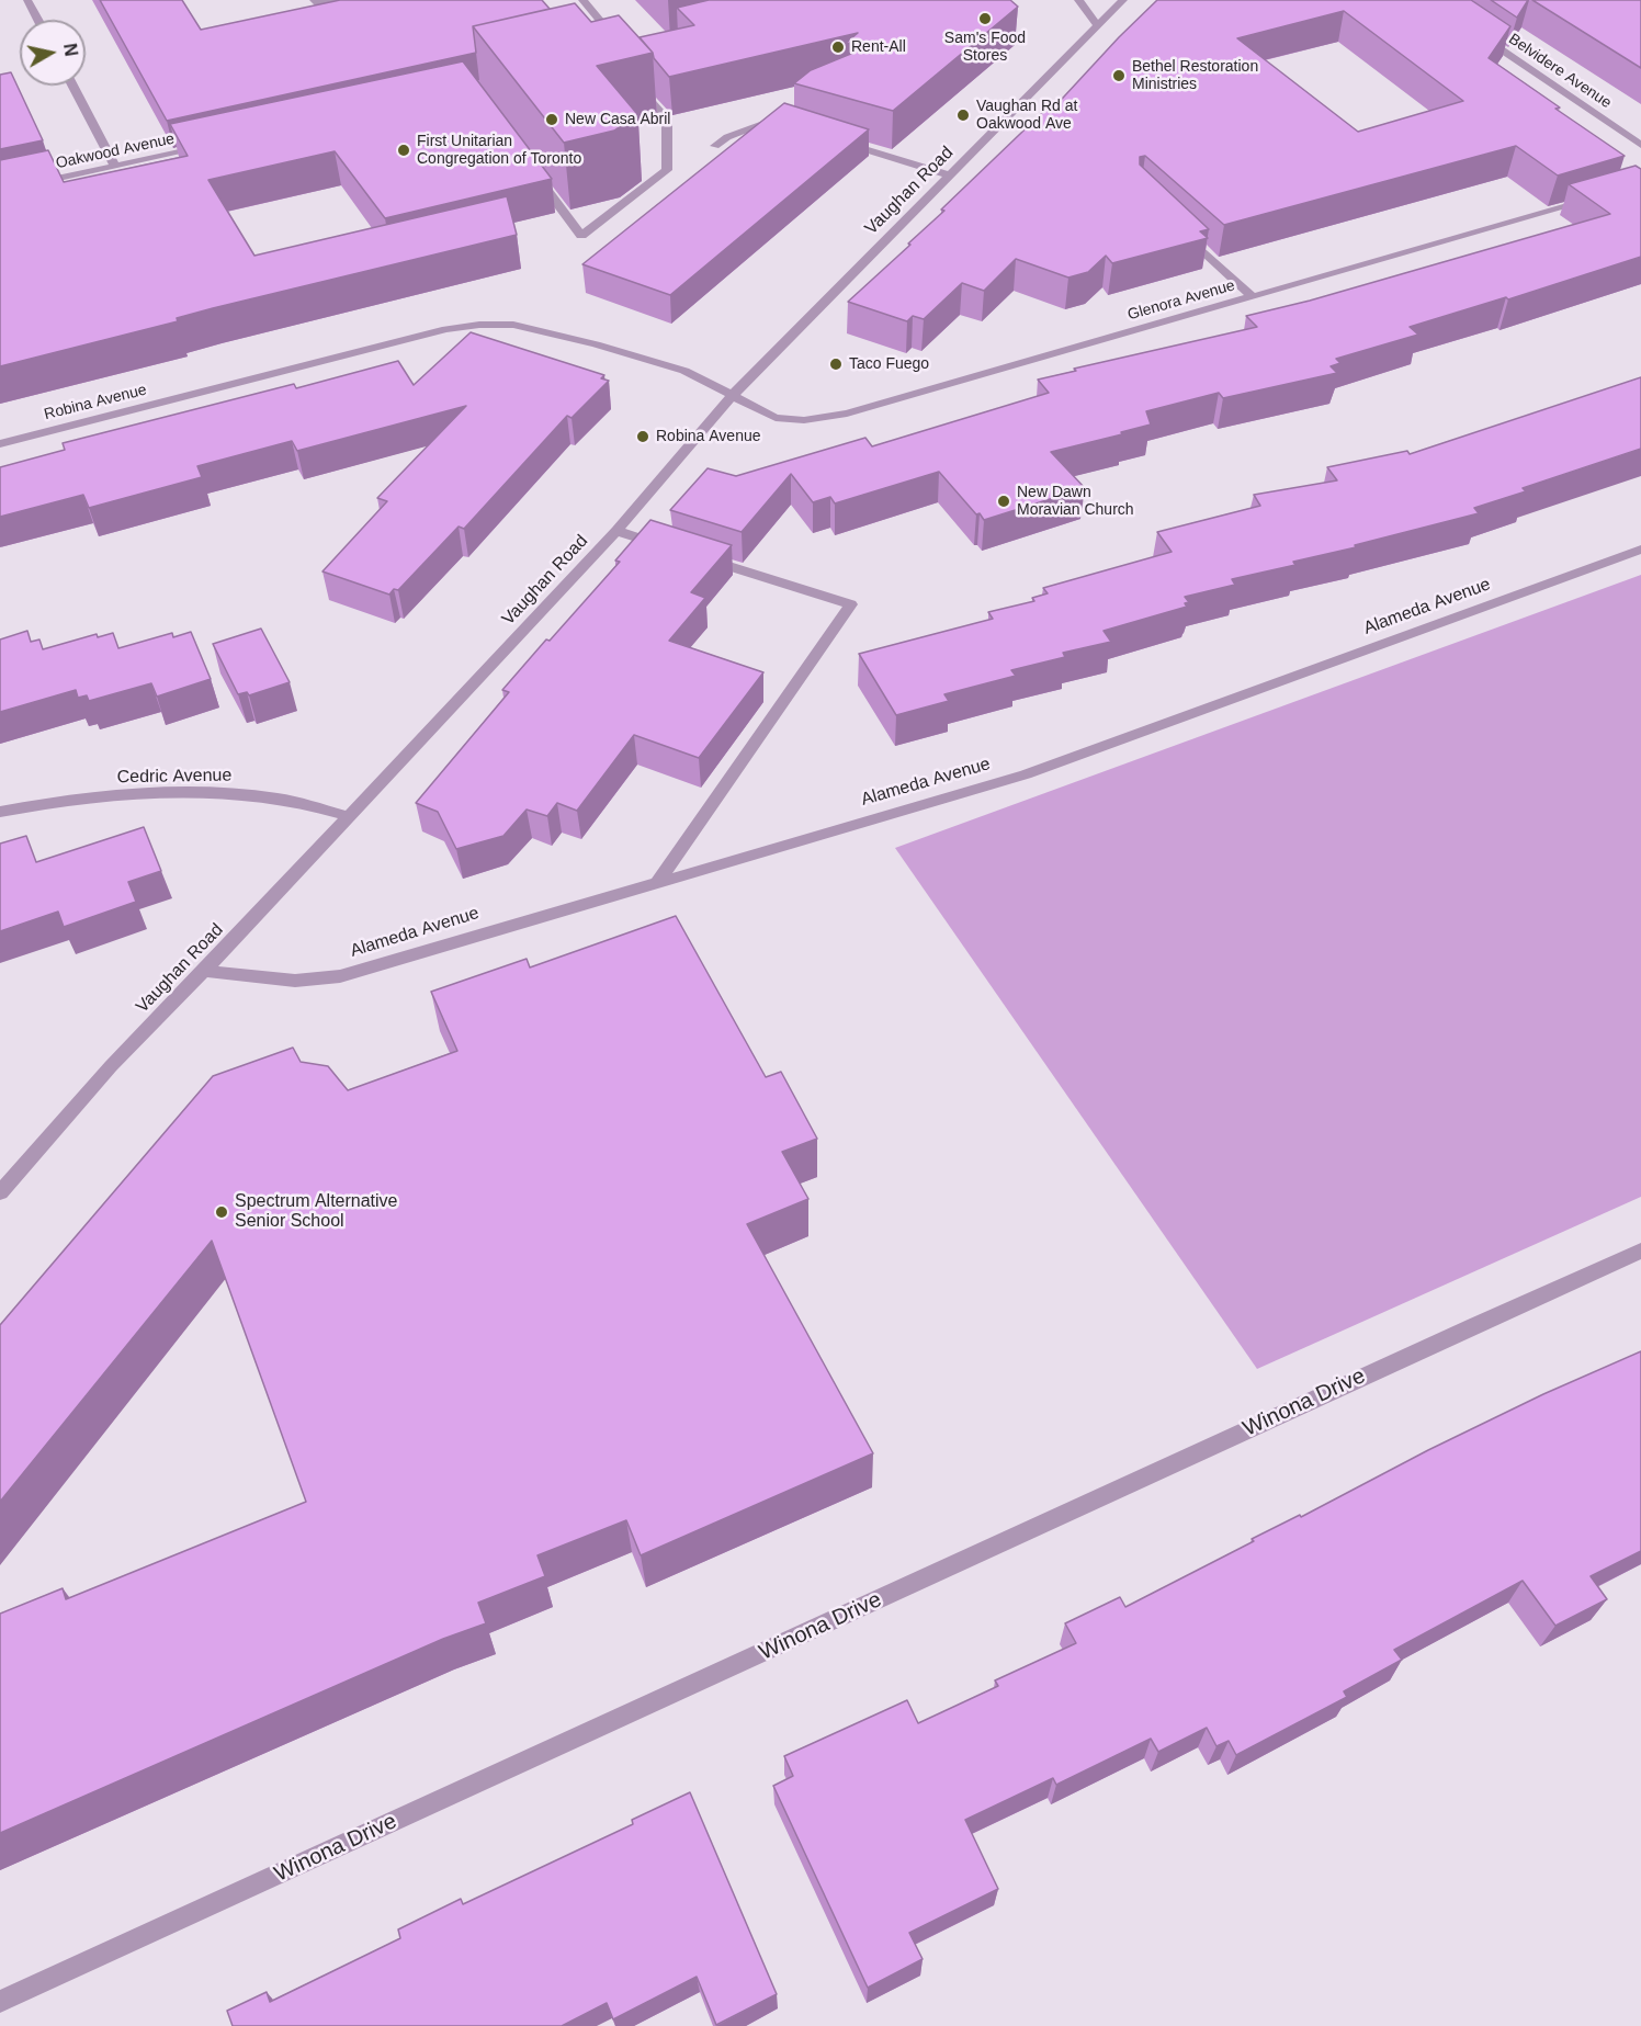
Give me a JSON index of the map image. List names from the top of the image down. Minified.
{"streets":{"street":["Belvidere Avenue","Oakwood Avenue","Vaughan Road","Glenora Avenue","Robina Avenue","Alameda Avenue","Cedric Avenue","Winona Drive"]},"crossings":[["Vaughan Road","Glenora Avenue"],["Vaughan Road","Robina Avenue"],["Vaughan Road","Alameda Avenue"],["Vaughan Road","Cedric Avenue"],["Glenora Avenue","Robina Avenue"]],"places":["Sam's Food Stores","Rent-All","Bethel Restoration Ministries","Vaughan Rd at Oakwood Ave","New Casa Abril","First Unitarian Congregation of Toronto","Taco Fuego","Robina Avenue","New Dawn Moravian Church","Spectrum Alternative Senior School"],"north":"right"}
